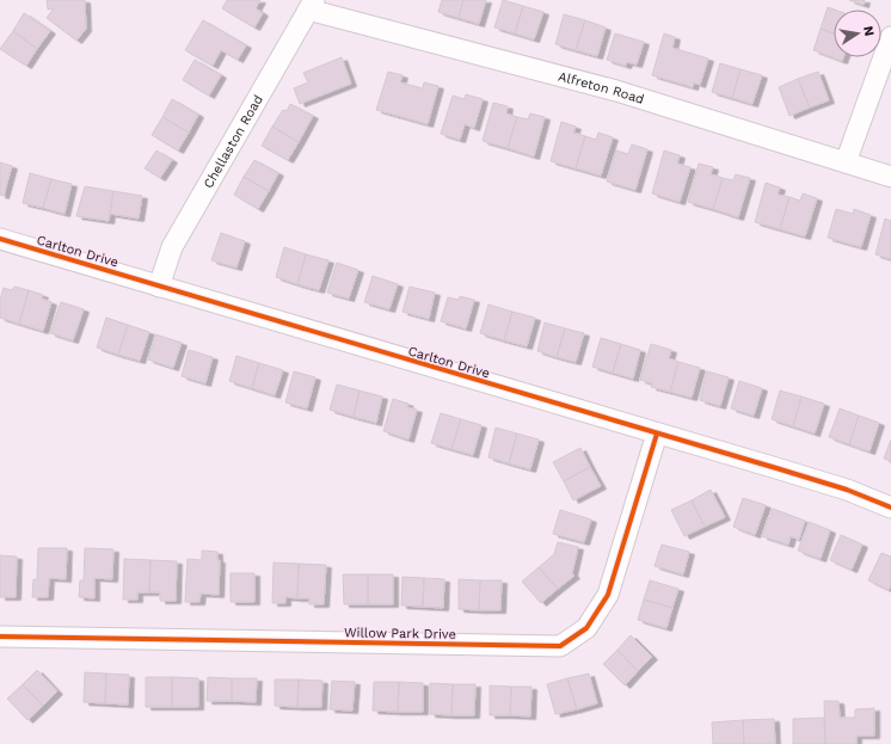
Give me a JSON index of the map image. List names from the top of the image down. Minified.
{"streets":{"street":["Alfreton Road","Chellaston Road","Carlton Drive","Willow Park Drive"]},"crossings":[["Alfreton Road","Chellaston Road"],["Chellaston Road","Carlton Drive"],["Carlton Drive","Willow Park Drive"]],"north":"right"}
